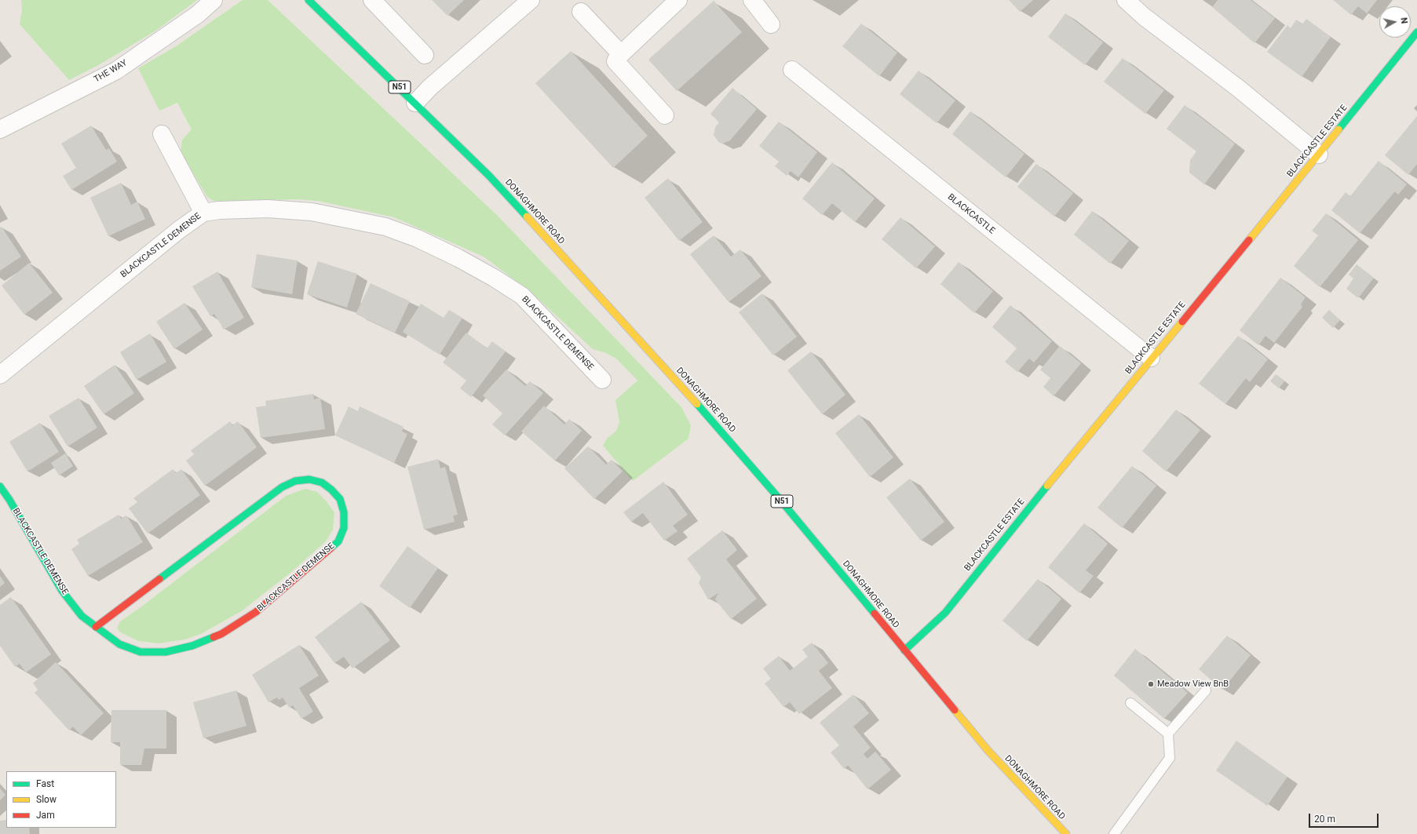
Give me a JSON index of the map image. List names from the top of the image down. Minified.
{"streets":{"street":["THE WAY","N51","BLACKCASTLE ESTATE","DONAGHMORE ROAD","BLACKCASTLE","BLACKCASTLE DEMENSE"]},"crossings":[["BLACKCASTLE ESTATE","DONAGHMORE ROAD"],["BLACKCASTLE ESTATE","BLACKCASTLE"]],"places":["Meadow View BnB"],"legend":["Fast","Slow","Jam"],"scale_bar":"20 m","north":"right"}
